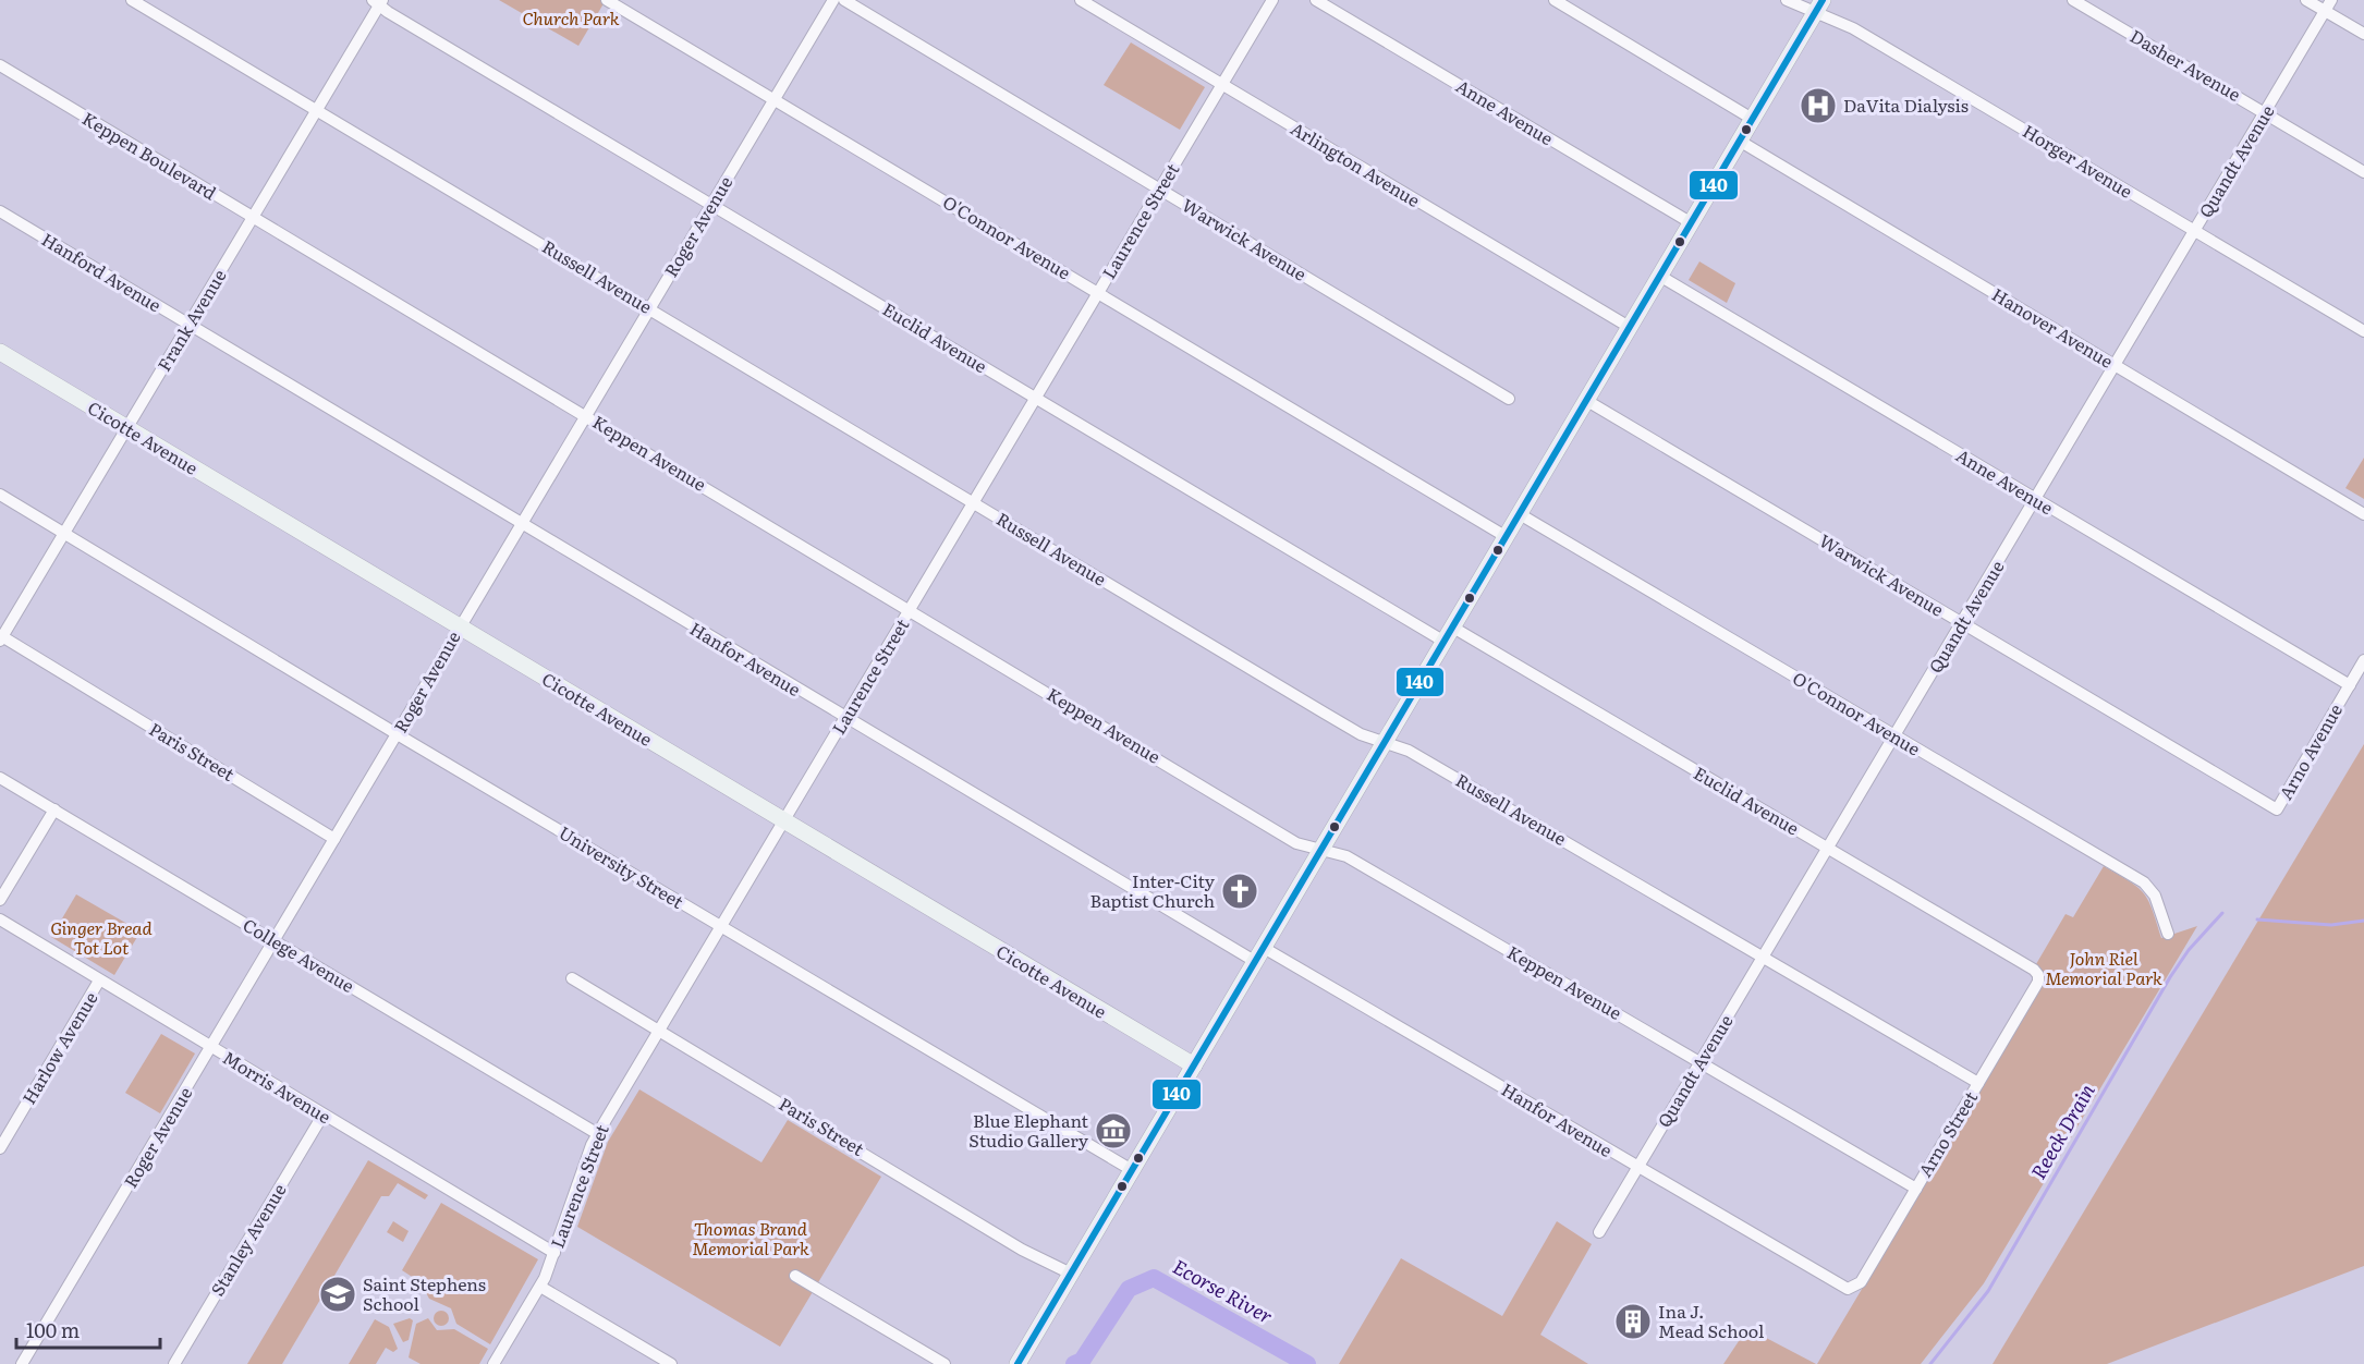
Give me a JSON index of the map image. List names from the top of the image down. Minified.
{"streets":{"main road":["Cicotte Avenue"],"street":["Dasher Avenue","Anne Avenue","Keppen Boulevard","Horger Avenue","Quandt Avenue","Arlington Avenue","Laurence Street","Roger Avenue","O'Connor Avenue","Warwick Avenue","Hanford Avenue","Russell Avenue","Frank Avenue","Hanover Avenue","Euclid Avenue","Keppen Avenue","Hanfor Avenue","Paris Street","Arno Avenue","University Street","College Avenue","Harlow Avenue","Morris Avenue","Arno Street","Stanley Avenue"]},"crossings":[["Dasher Avenue","Quandt Avenue"],["Anne Avenue","Quandt Avenue"],["Anne Avenue","Arno Avenue"],["Keppen Boulevard","Frank Avenue"],["Keppen Boulevard","Keppen Avenue"],["Horger Avenue","Quandt Avenue"],["Quandt Avenue","O'Connor Avenue"],["Quandt Avenue","Warwick Avenue"],["Quandt Avenue","Russell Avenue"],["Quandt Avenue","Hanover Avenue"],["Quandt Avenue","Euclid Avenue"],["Quandt Avenue","Keppen Avenue"],["Quandt Avenue","Hanfor Avenue"],["Arlington Avenue","Laurence Street"],["Laurence Street","O'Connor Avenue"],["Laurence Street","Warwick Avenue"],["Laurence Street","Russell Avenue"],["Laurence Street","Euclid Avenue"],["Laurence Street","Cicotte Avenue"],["Laurence Street","Keppen Avenue"],["Laurence Street","Hanfor Avenue"],["Laurence Street","Paris Street"],["Laurence Street","University Street"],["Laurence Street","College Avenue"],["Laurence Street","Morris Avenue"],["Roger Avenue","O'Connor Avenue"],["Roger Avenue","Russell Avenue"],["Roger Avenue","Euclid Avenue"],["Roger Avenue","Cicotte Avenue"],["Roger Avenue","Keppen Avenue"],["Roger Avenue","Hanfor Avenue"],["Roger Avenue","Paris Street"],["Roger Avenue","University Street"],["Roger Avenue","College Avenue"],["Roger Avenue","Morris Avenue"],["Warwick Avenue","Arno Avenue"],["Hanford Avenue","Frank Avenue"],["Hanford Avenue","Hanfor Avenue"],["Russell Avenue","Frank Avenue"],["Russell Avenue","Arno Street"],["Frank Avenue","Euclid Avenue"],["Frank Avenue","Cicotte Avenue"],["Frank Avenue","Paris Street"],["Frank Avenue","University Street"],["Euclid Avenue","Arno Street"],["Keppen Avenue","Arno Street"],["Hanfor Avenue","Arno Street"],["Harlow Avenue","Morris Avenue"],["Morris Avenue","Stanley Avenue"]],"water":["Reeck Drain","Ecorse River"],"parks":["Church Park","Ginger Bread Tot Lot","John Riel Memorial Park","Thomas Brand Memorial Park"],"places":{"hospital":["DaVita Dialysis"],"church":["Inter-City Baptist Church"],"museum":["Blue Elephant Studio Gallery"],"school or university":["Saint Stephens School"],"building":["Ina J. Mead School"]},"lines":["transit line 140"],"scale_bar":"100 m"}
